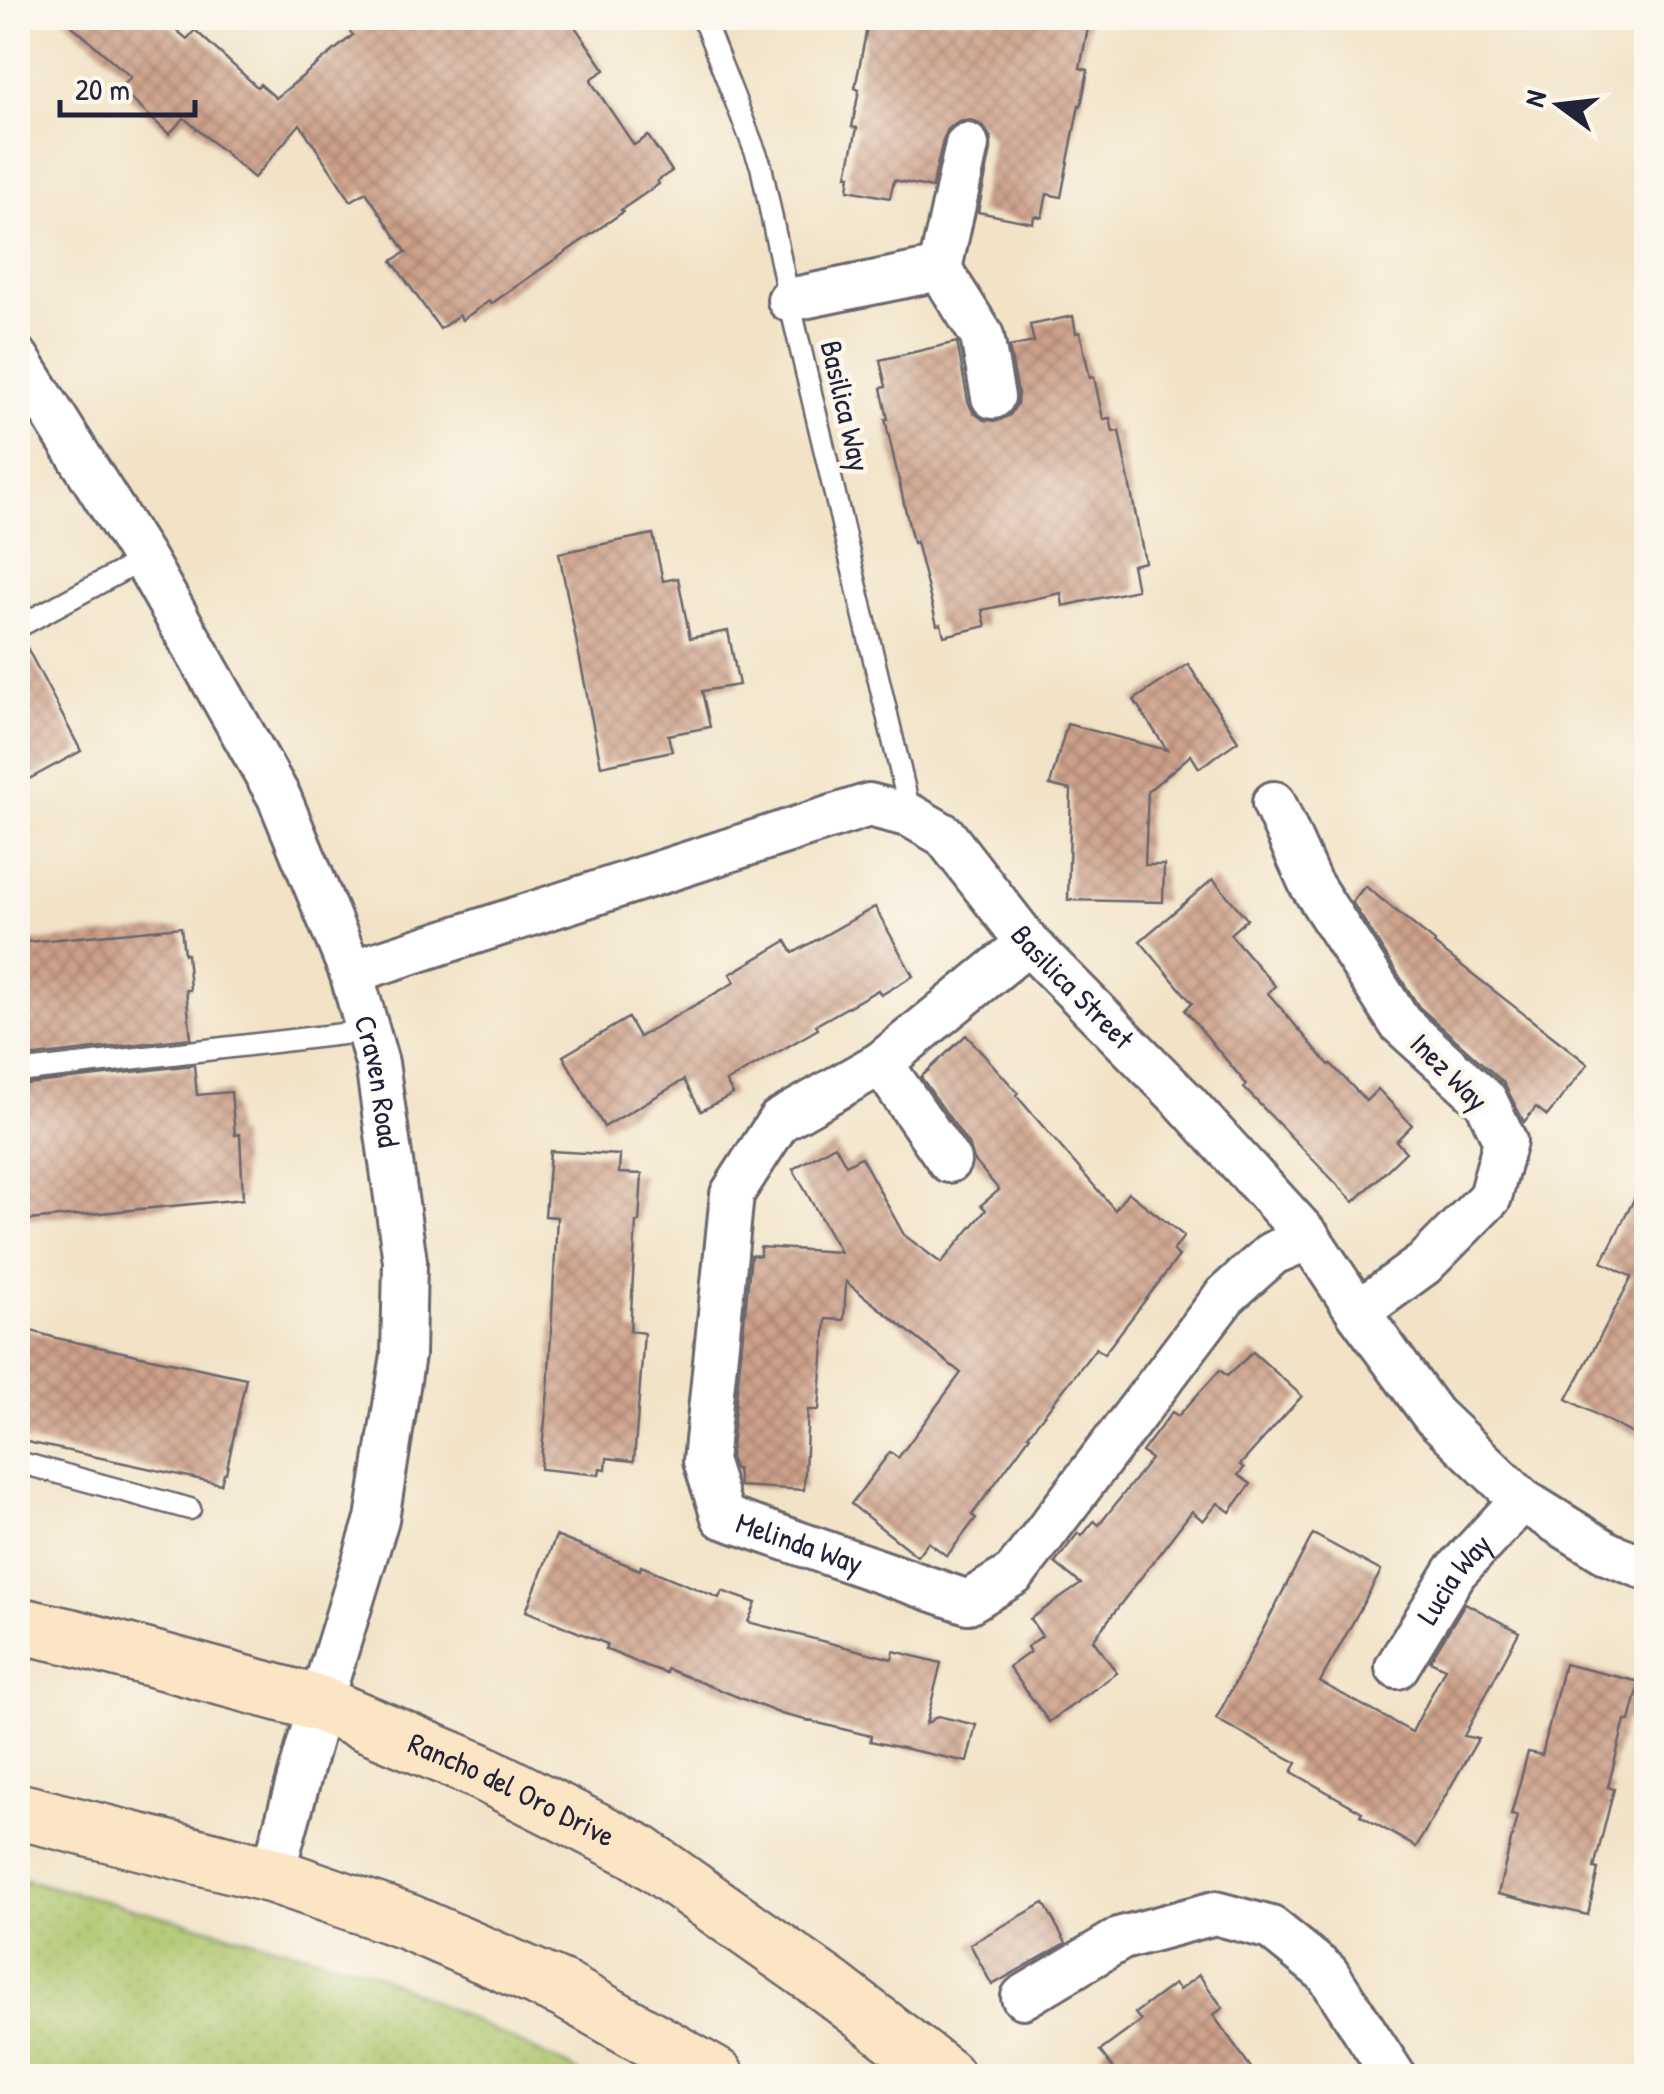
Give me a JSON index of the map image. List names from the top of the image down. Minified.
{"streets":{"main road":["Rancho del Oro Drive"],"street":["Basilica Street","Inez Way","Craven Road","Melinda Way","Lucia Way"],"lane":["Basilica Way"]},"crossings":[["Basilica Way","Basilica Street"],["Basilica Street","Inez Way"],["Basilica Street","Craven Road"],["Basilica Street","Melinda Way"],["Basilica Street","Lucia Way"],["Craven Road","Rancho del Oro Drive"]],"scale_bar":"20 m","north":"left"}
